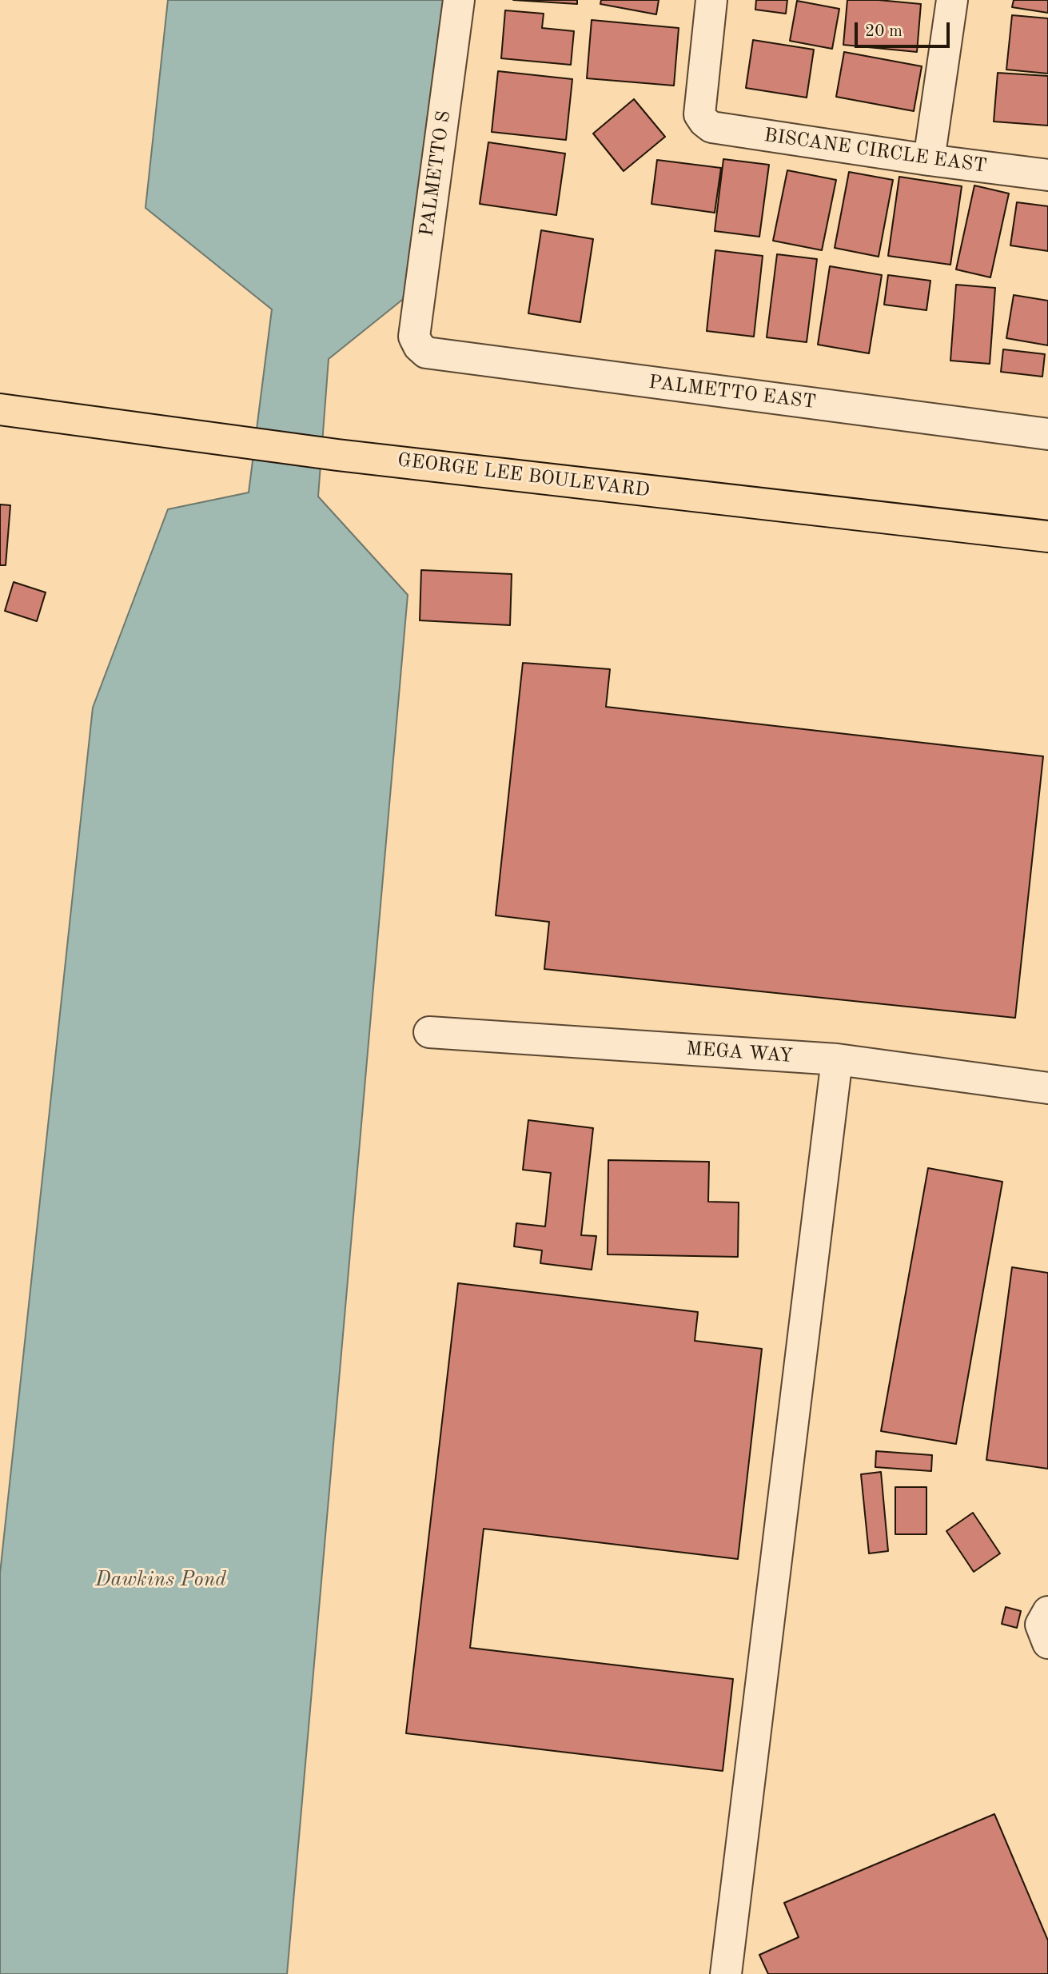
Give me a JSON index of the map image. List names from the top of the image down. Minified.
{"streets":{"main road":["GEORGE LEE BOULEVARD"],"street":["BISCANE CIRCLE EAST","PALMETTO S","PALMETTO EAST","MEGA WAY"]},"crossings":[["PALMETTO S","PALMETTO EAST"]],"water":["Dawkins Pond"],"scale_bar":"20 m"}
